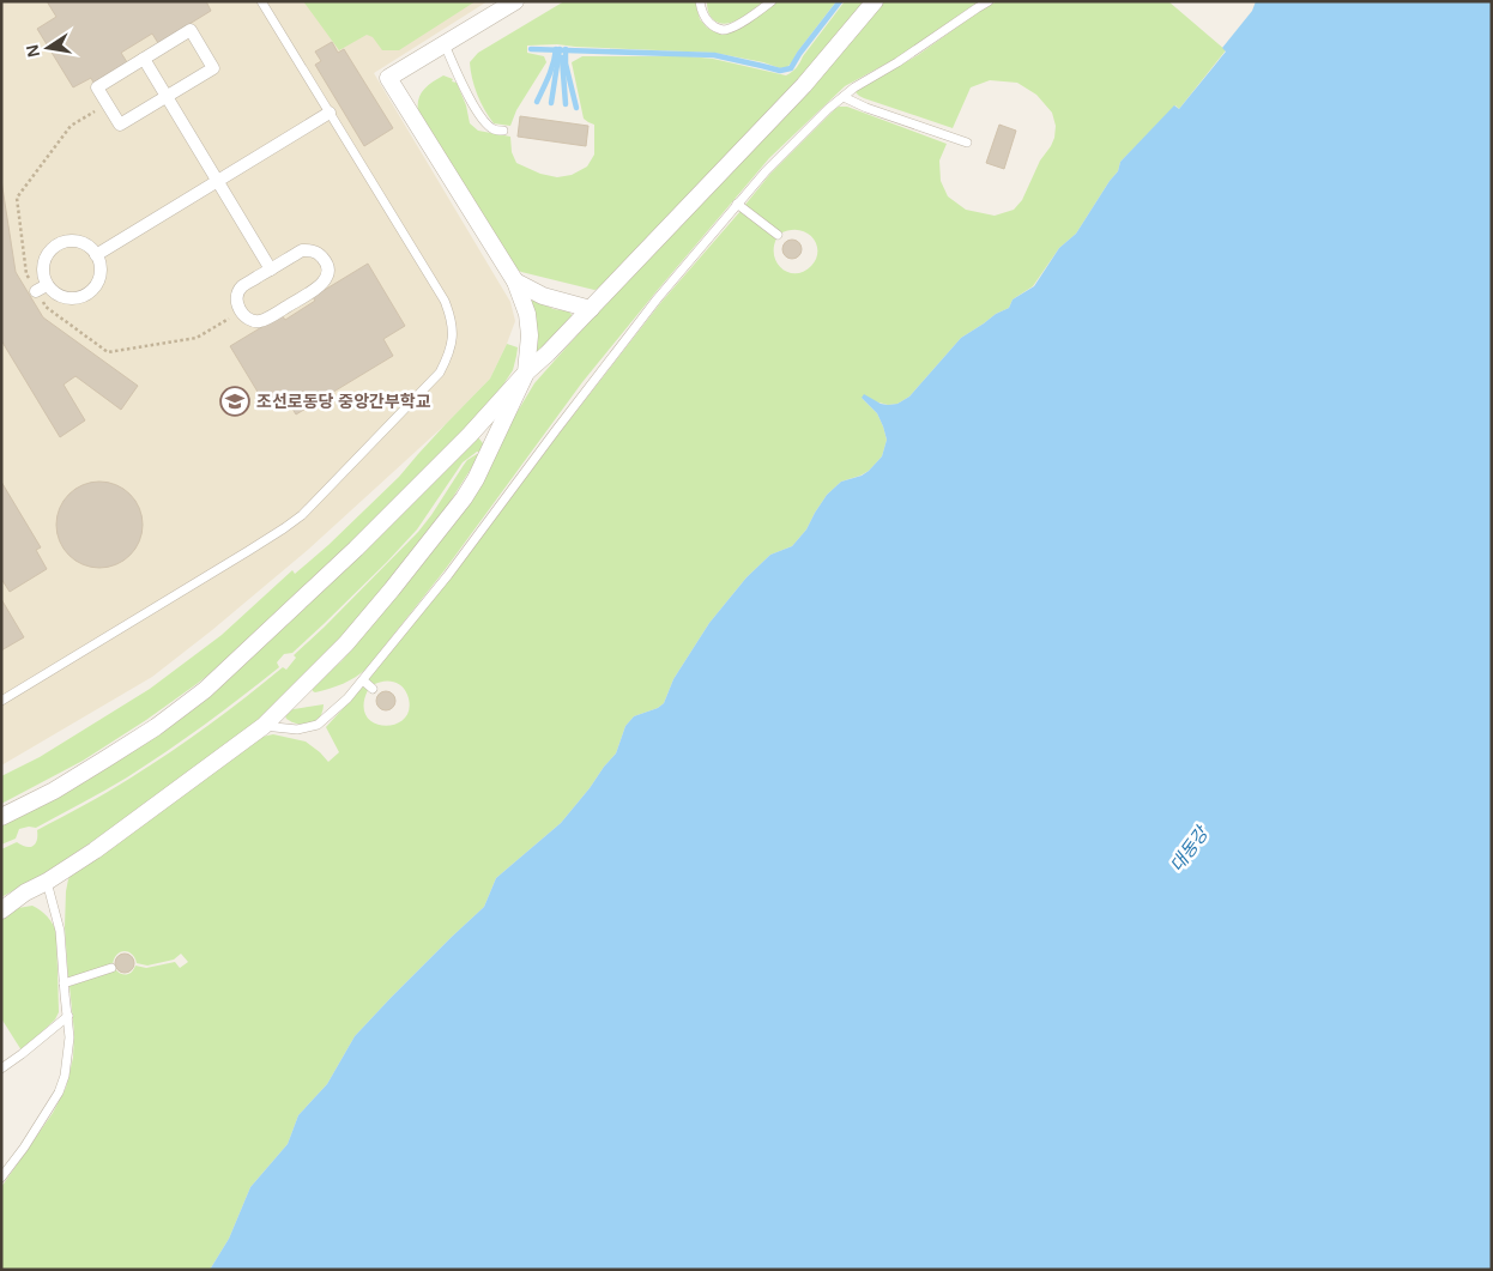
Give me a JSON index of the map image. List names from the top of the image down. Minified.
{"water":["대동강"],"places":{"school or university":["조선로동당 중앙간부학교"]},"north":"left"}
